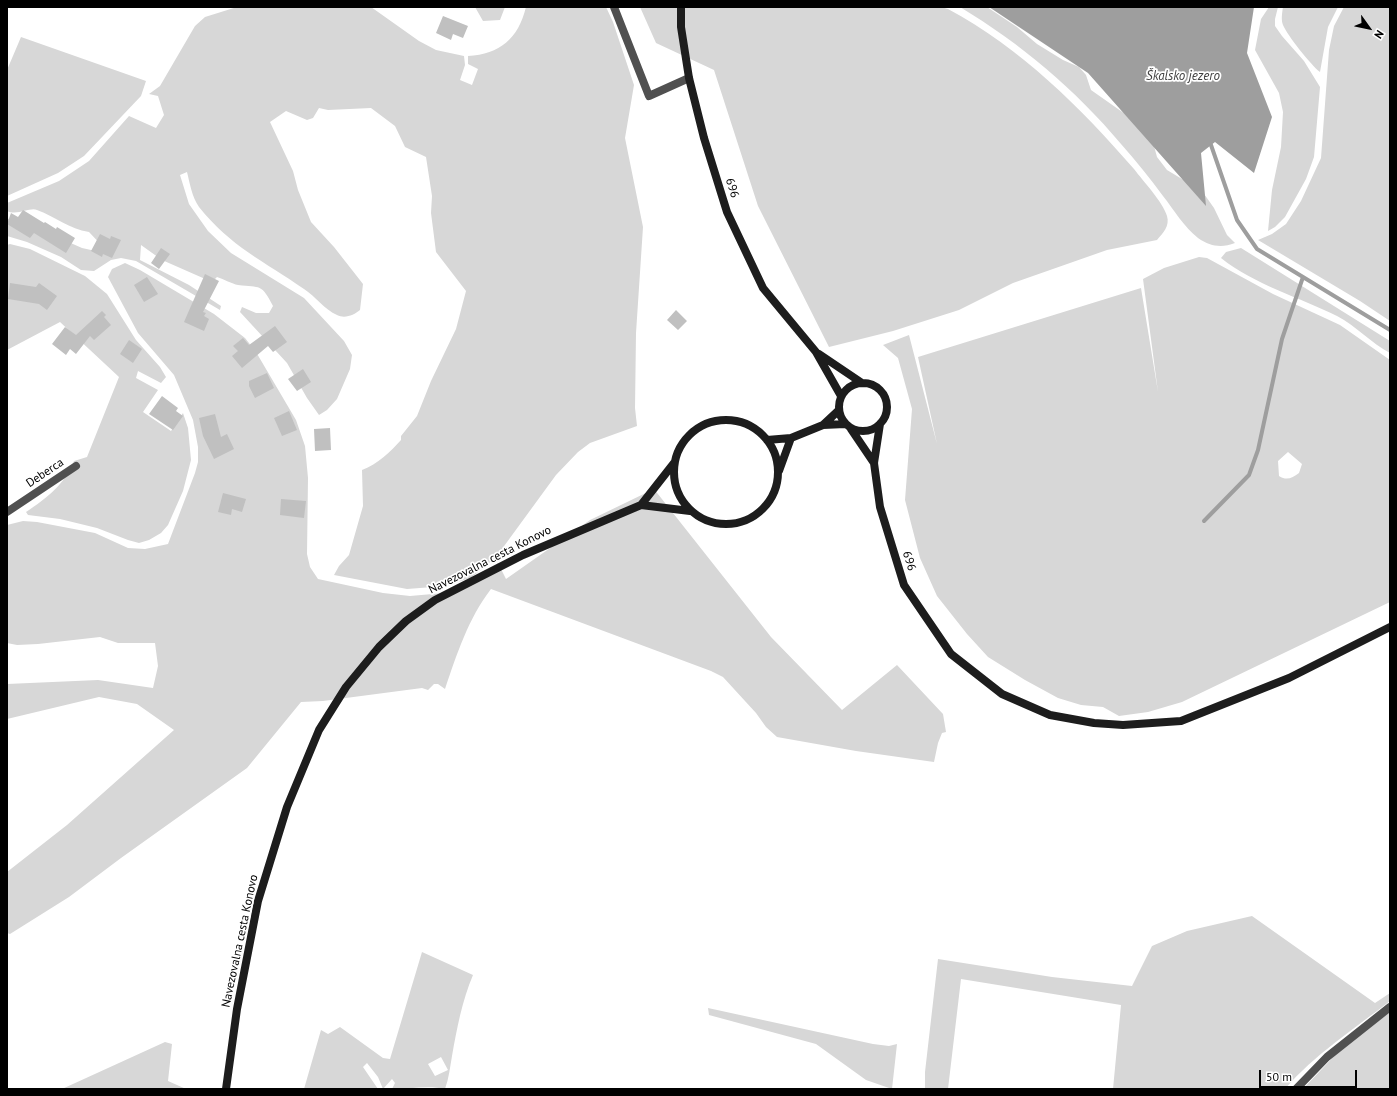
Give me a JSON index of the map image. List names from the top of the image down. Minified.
{"streets":{"main road":["696","Navezovalna cesta Konovo"],"street":["Deberca"]},"water":["Škalsko jezero"],"scale_bar":"50 m","north":"bottom right"}
